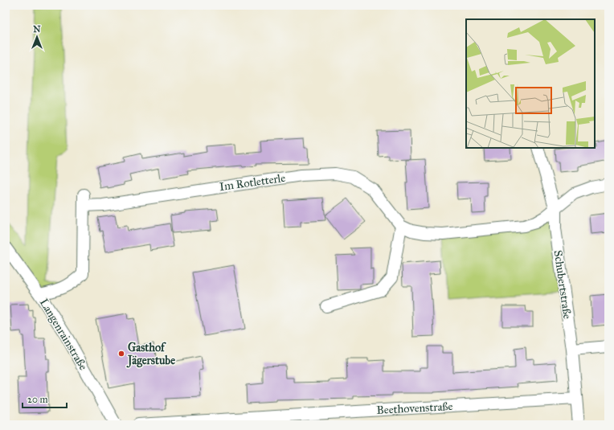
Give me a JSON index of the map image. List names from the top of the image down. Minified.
{"streets":{"street":["Im Rotletterle","Schubertstraße","Langenrainstraße","Beethovenstraße"]},"crossings":[["Schubertstraße","Beethovenstraße"]],"places":["Gasthof Jägerstube"],"scale_bar":"20 m","north":"top"}
